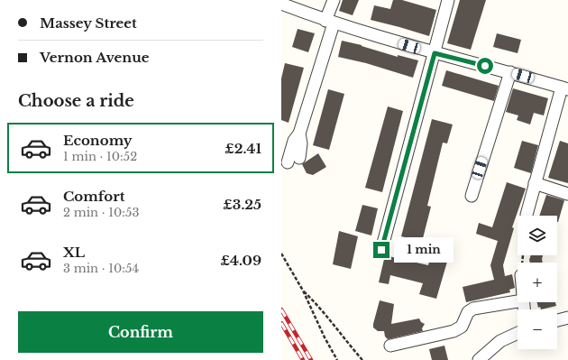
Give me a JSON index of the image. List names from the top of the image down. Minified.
{"page":{"banner":["Massey Street","Vernon Avenue"],"heading":"Choose a ride","list":[{"name":"Economy","note":"1 min · 10:52","value":"£2.41"},{"name":"Comfort","note":"2 min · 10:53","value":"£3.25"},{"name":"XL","note":"3 min · 10:54","value":"£4.09"}],"map_buttons":["+","−"],"bubble":"1 min","buttons":"Confirm"}}
